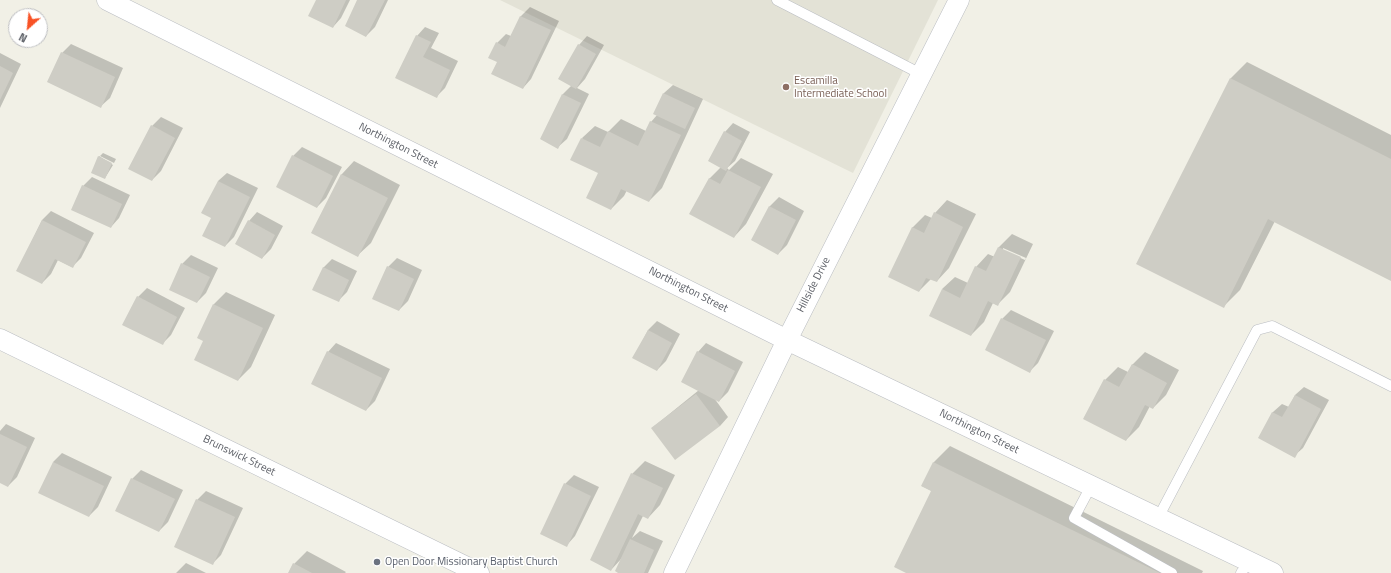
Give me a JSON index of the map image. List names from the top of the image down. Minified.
{"streets":{"street":["Northington Street","Hillside Drive","Brunswick Street"]},"crossings":[["Northington Street","Hillside Drive"]],"places":["Escamilla Intermediate School","Open Door Missionary Baptist Church"],"north":"bottom left"}
